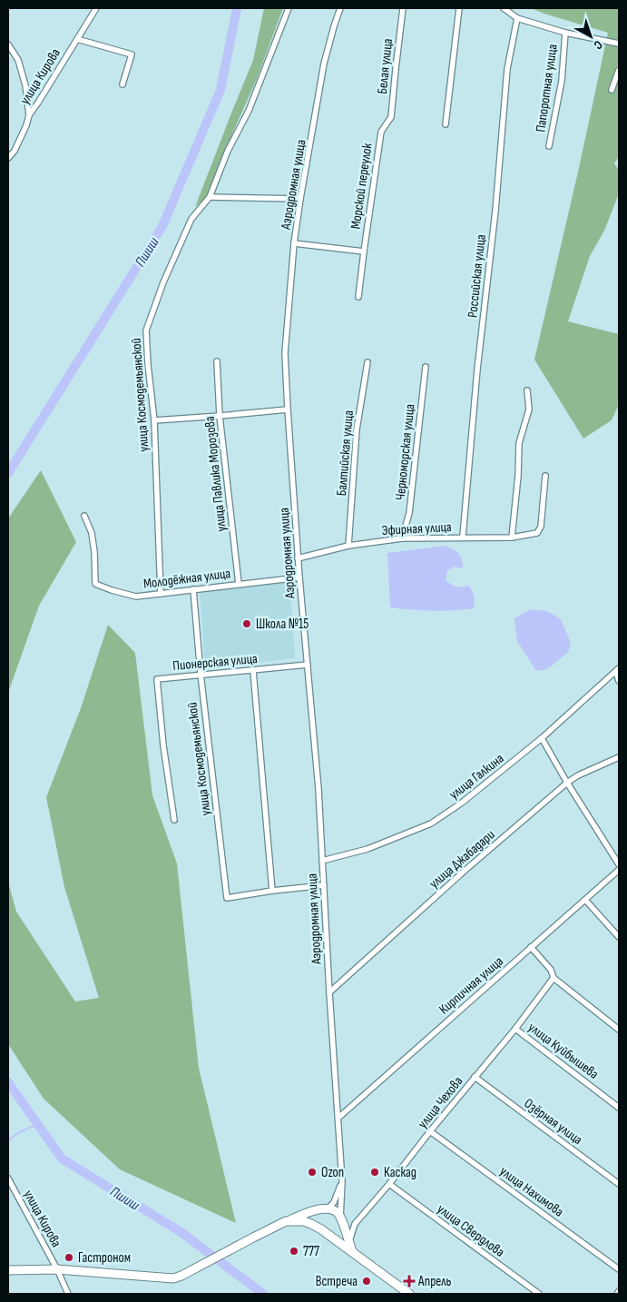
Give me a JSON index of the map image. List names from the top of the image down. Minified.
{"streets":{"street":["Белая улица","улица Кирова","Папоротная улица","Аэродромная улица","Морской переулок","Российская улица","улица Космодемьянской","Черноморская улица","Балтийская улица","улица Павлика Морозова","Эфирная улица","Молодёжная улица","Пионерская улица","улица Галкина","улица Джабадари","Кирпичная улица","улица Куйбышева","улица Чехова","Озёрная улица","улица Нахимова","улица Свердлова"]},"crossings":[["Белая улица","Морской переулок"],["Аэродромная улица","Эфирная улица"],["Аэродромная улица","Молодёжная улица"],["Аэродромная улица","Пионерская улица"],["Аэродромная улица","улица Галкина"],["Аэродромная улица","улица Джабадари"],["Аэродромная улица","Кирпичная улица"],["Российская улица","Эфирная улица"],["улица Космодемьянской","Молодёжная улица"],["улица Космодемьянской","Пионерская улица"],["Черноморская улица","Эфирная улица"],["Балтийская улица","Эфирная улица"],["улица Павлика Морозова","Молодёжная улица"],["улица Куйбышева","улица Чехова"],["улица Чехова","Озёрная улица"],["улица Чехова","улица Нахимова"],["улица Чехова","улица Свердлова"]],"water":["Пшиш"],"places":{"other":["Школа №15","Ozon","Каскад","777","Гастроном","Встреча"],"health":["Апрель"]},"north":"bottom right"}
